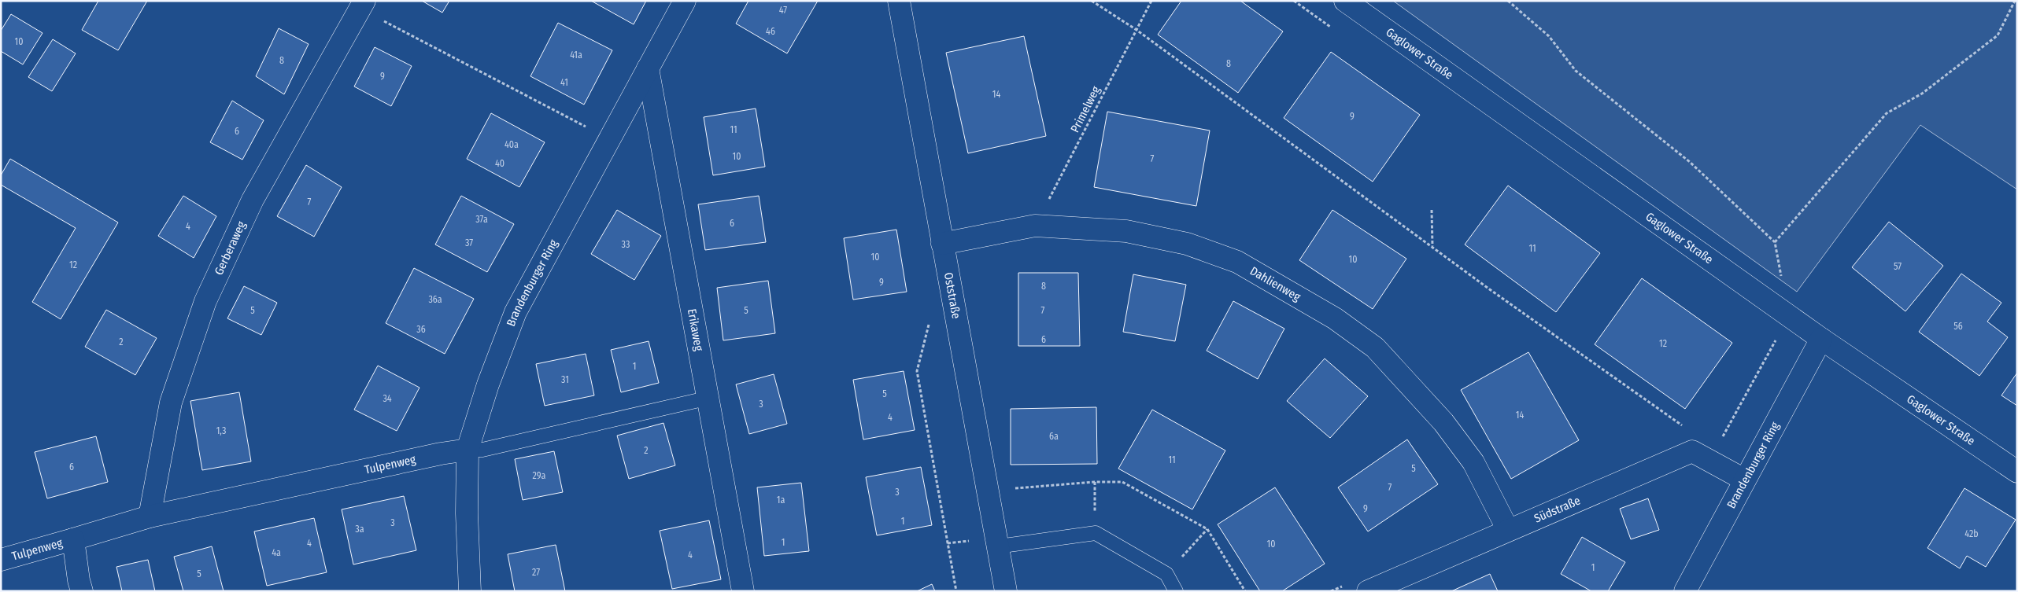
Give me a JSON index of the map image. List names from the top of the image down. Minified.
{"streets":{"street":["Gaglower Straße","Gerberaweg","Brandenburger Ring","Dahlienweg","Oststraße","Erikaweg","Tulpenweg","Südstraße"],"path":["Primelweg"]},"crossings":[["Gaglower Straße","Brandenburger Ring"],["Primelweg","Dahlienweg"],["Gerberaweg","Tulpenweg"],["Brandenburger Ring","Erikaweg"],["Brandenburger Ring","Tulpenweg"],["Brandenburger Ring","Südstraße"],["Dahlienweg","Oststraße"],["Dahlienweg","Südstraße"],["Erikaweg","Tulpenweg"]],"house_numbers":["47","46","10","41a","8","8","9","41","14","9","11","6","40a","10","7","40","7","37a","6","4","37","33","11","10","10","12","57","9","8","36a","5","5","7","56","36","6","2","12","1","31","5","34","3","14","4","1,3","6a","2","11","6","5","29a","7","3","1a","9","1","3","3a","42b","1","4","10","4a","4","1","27","5"]}
